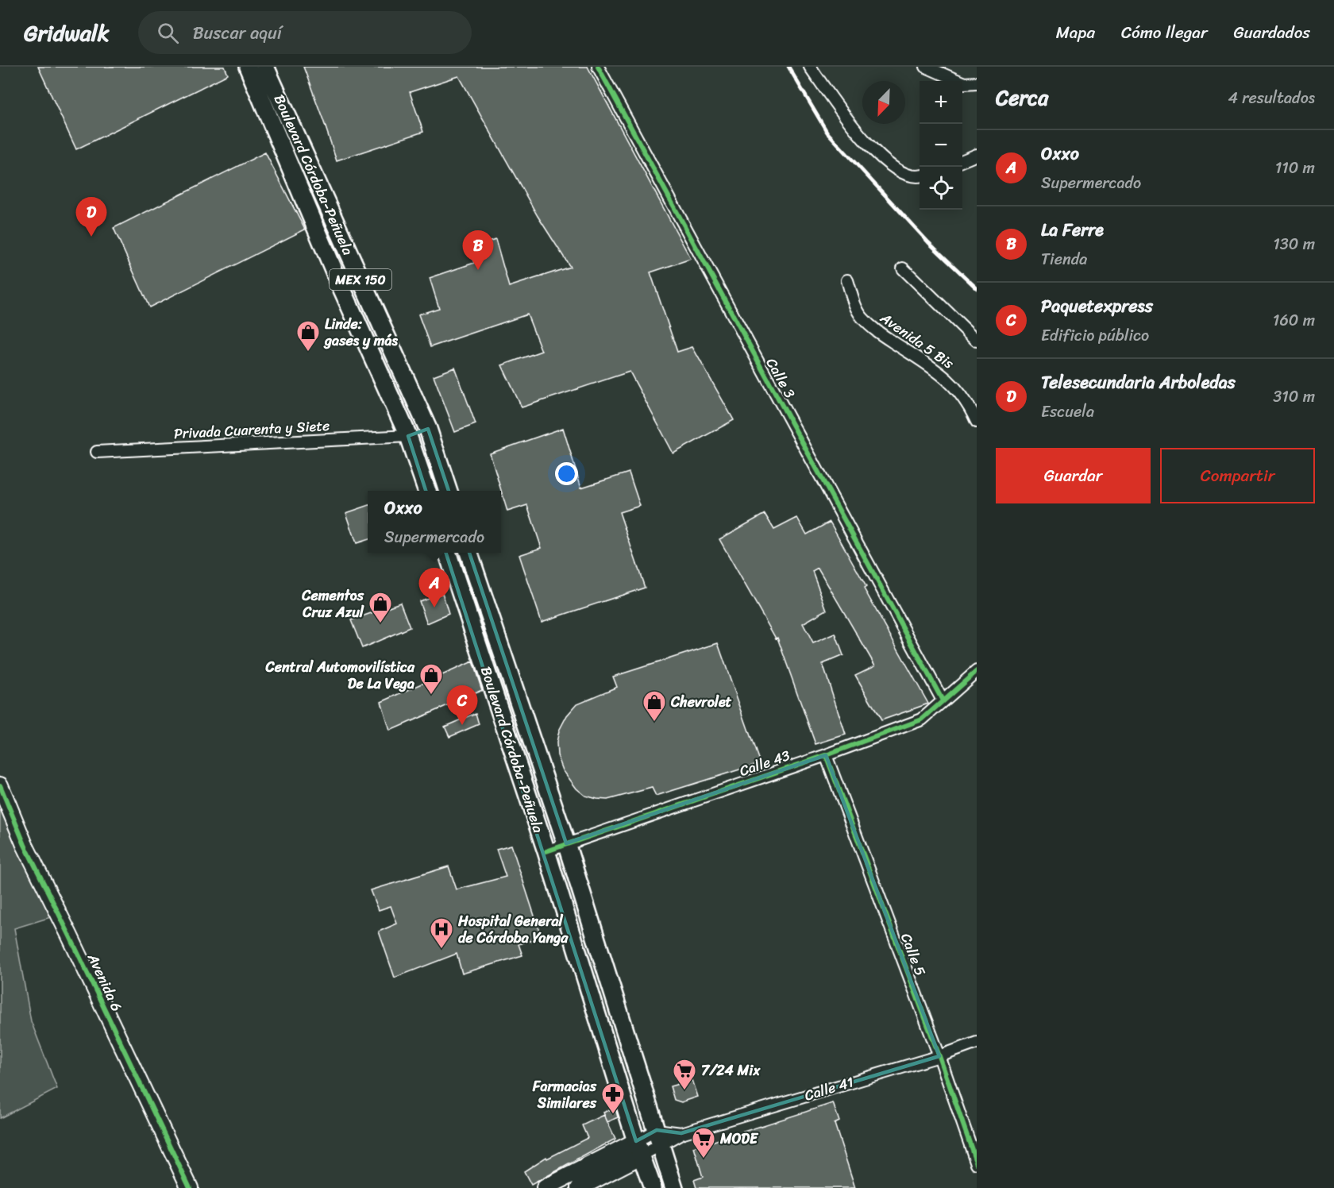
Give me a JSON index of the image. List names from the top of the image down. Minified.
{"streets":{"main road":["Boulevard Córdoba-Peñuela","MEX 150"],"street":["Avenida 5 Bis","Calle 3","Privada Cuarenta y Siete","Calle 43","Calle 5","Avenida 6","Calle 41"]},"crossings":[["Boulevard Córdoba-Peñuela","Privada Cuarenta y Siete"],["Boulevard Córdoba-Peñuela","Calle 43"],["Boulevard Córdoba-Peñuela","Calle 41"],["Calle 3","Calle 43"],["Calle 43","Calle 5"],["Calle 5","Calle 41"]],"places":{"shop":["Linde: gases y más","Cementos Cruz Azul","Central Automovilística De La Vega","Chevrolet"],"hospital":["Hospital General de Córdoba Yanga"],"supermarket":["7/24 Mix","MODE"],"pharmacy":["Farmacias Similares"]},"north":"bottom left","page":{"header":"Gridwalk","search":"Buscar aquí","nav":["Mapa","Cómo llegar","Guardados"],"heading":["Cerca","4 resultados"],"map_buttons":["+","−"],"list":[{"mark":"A","name":"Oxxo","note":"Supermercado","value":"110 m"},{"mark":"B","name":"La Ferre","note":"Tienda","value":"130 m"},{"mark":"C","name":"Paquetexpress","note":"Edificio público","value":"160 m"},{"mark":"D","name":"Telesecundaria Arboledas","note":"Escuela","value":"310 m"}],"pins":["D","B","A","C"],"buttons":["Guardar","Compartir"],"popup":["Oxxo","Supermercado"]}}
